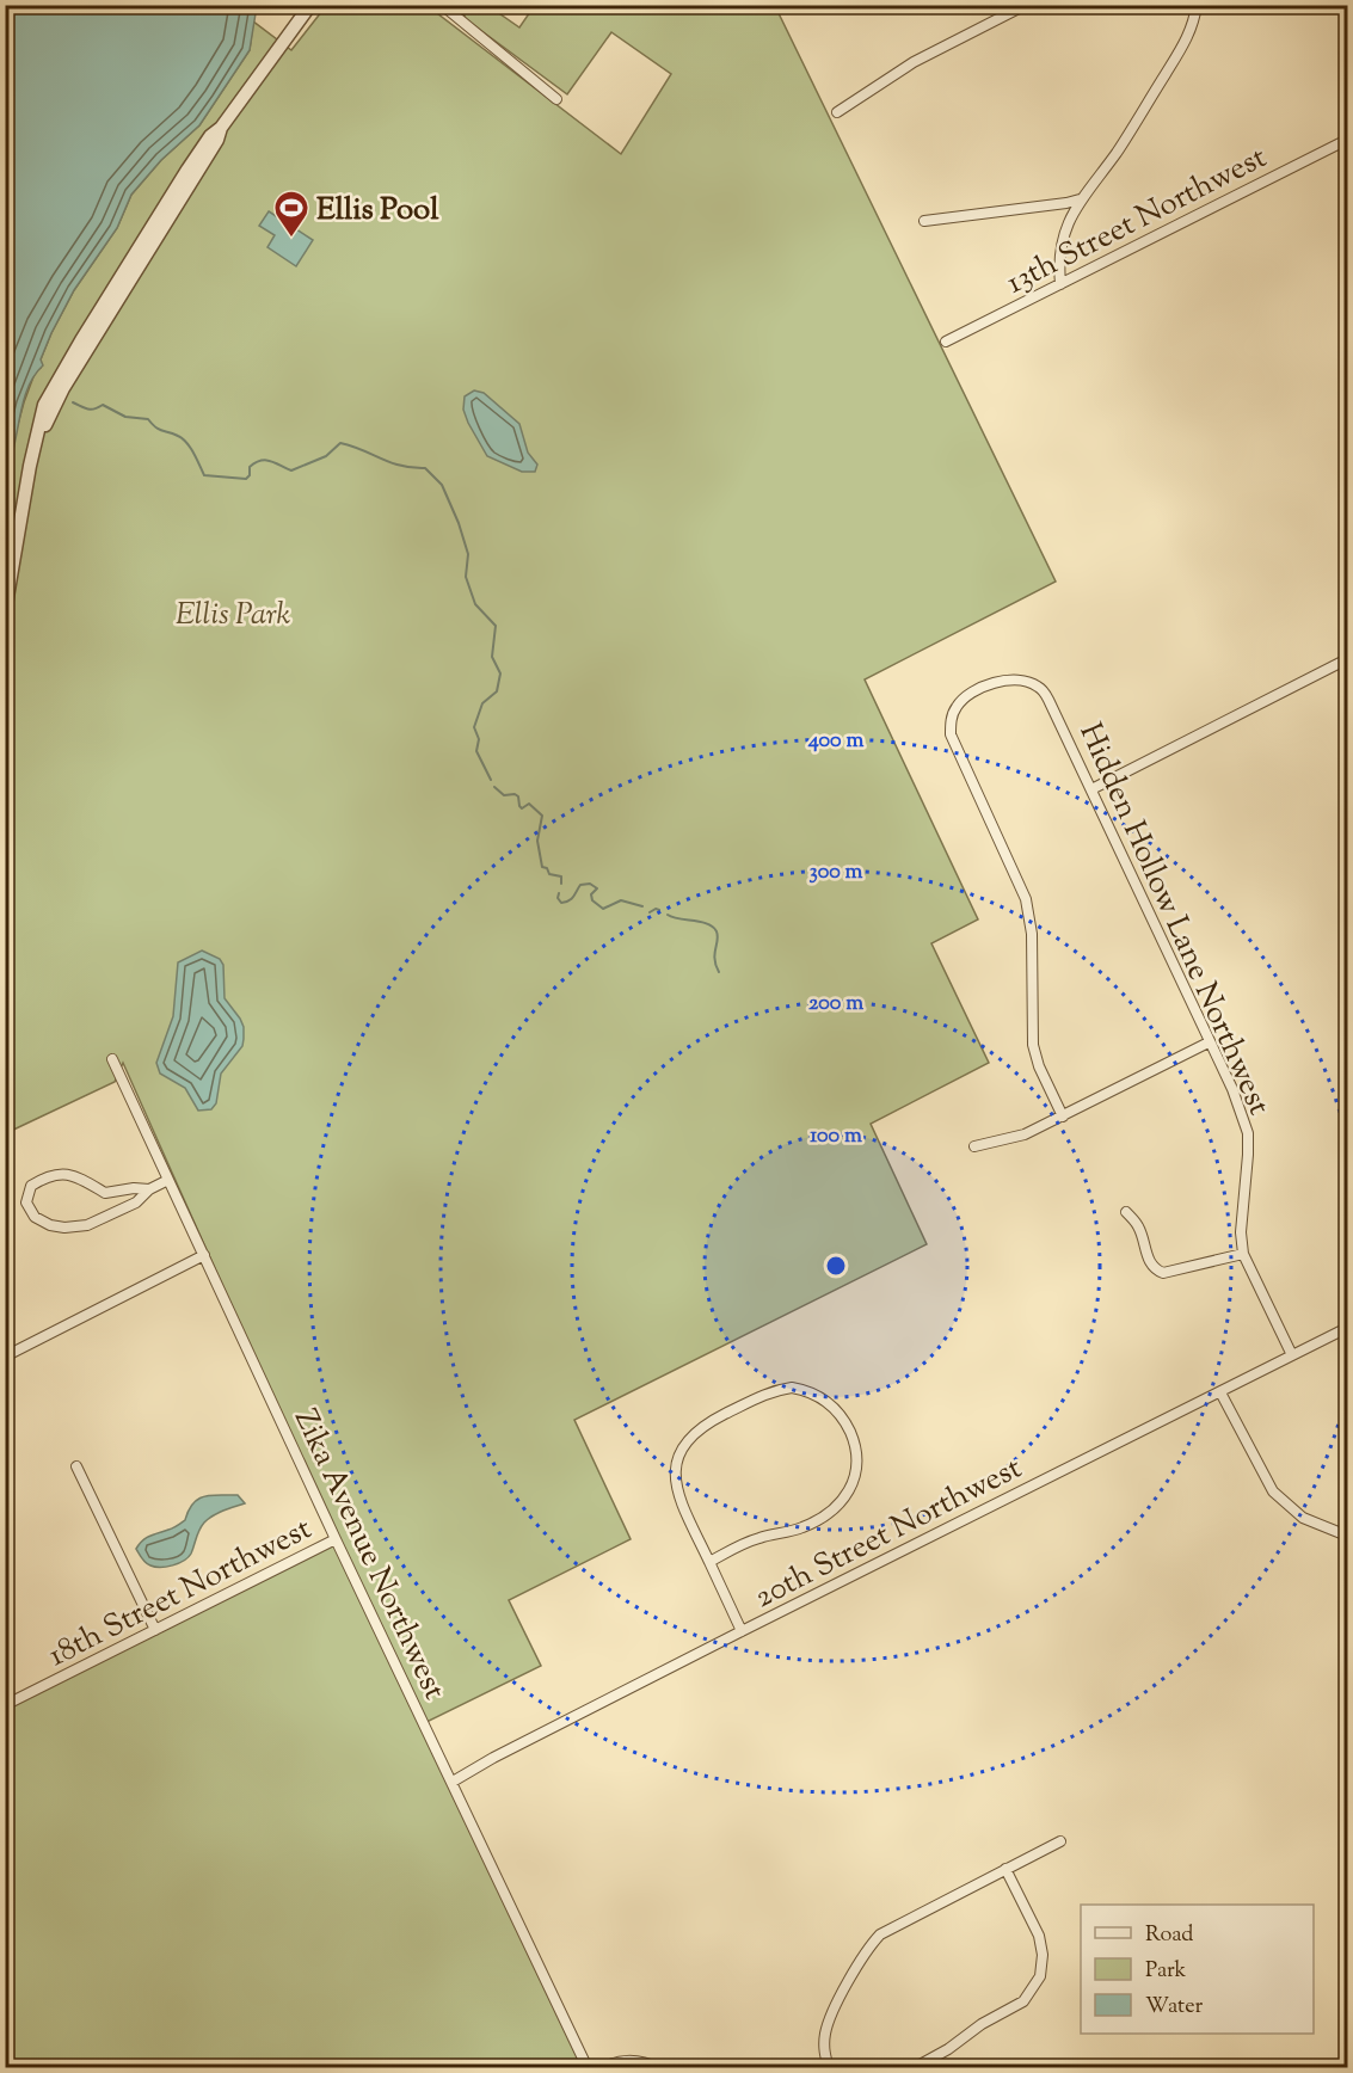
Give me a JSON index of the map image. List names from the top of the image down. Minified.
{"streets":{"street":["13th Street Northwest","Hidden Hollow Lane Northwest","20th Street Northwest","Zika Avenue Northwest","18th Street Northwest"]},"crossings":[["Hidden Hollow Lane Northwest","20th Street Northwest"],["20th Street Northwest","Zika Avenue Northwest"],["Zika Avenue Northwest","18th Street Northwest"]],"parks":["Ellis Park"],"places":{"sports":["Ellis Pool"]},"legend":["Road","Park","Water"],"rings":["400 m","300 m","200 m","100 m"]}
